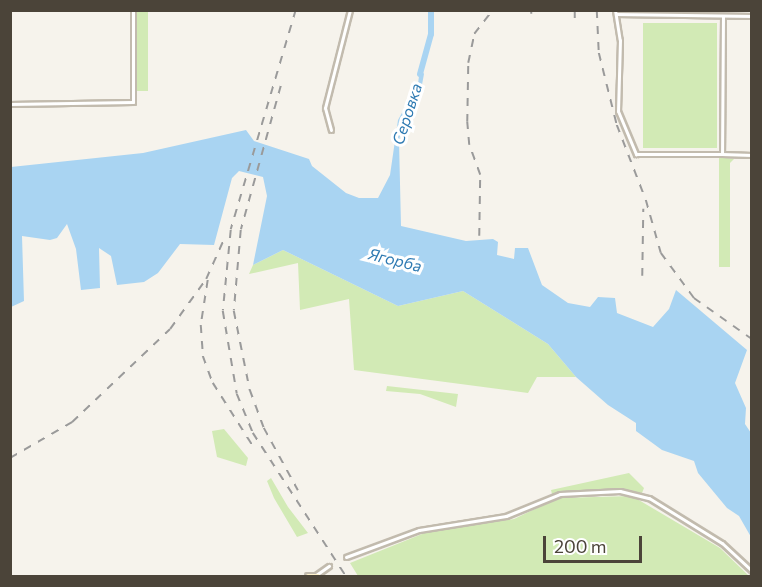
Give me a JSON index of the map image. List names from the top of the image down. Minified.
{"water":["Серовка","Ягорба"],"scale_bar":"200 m"}
